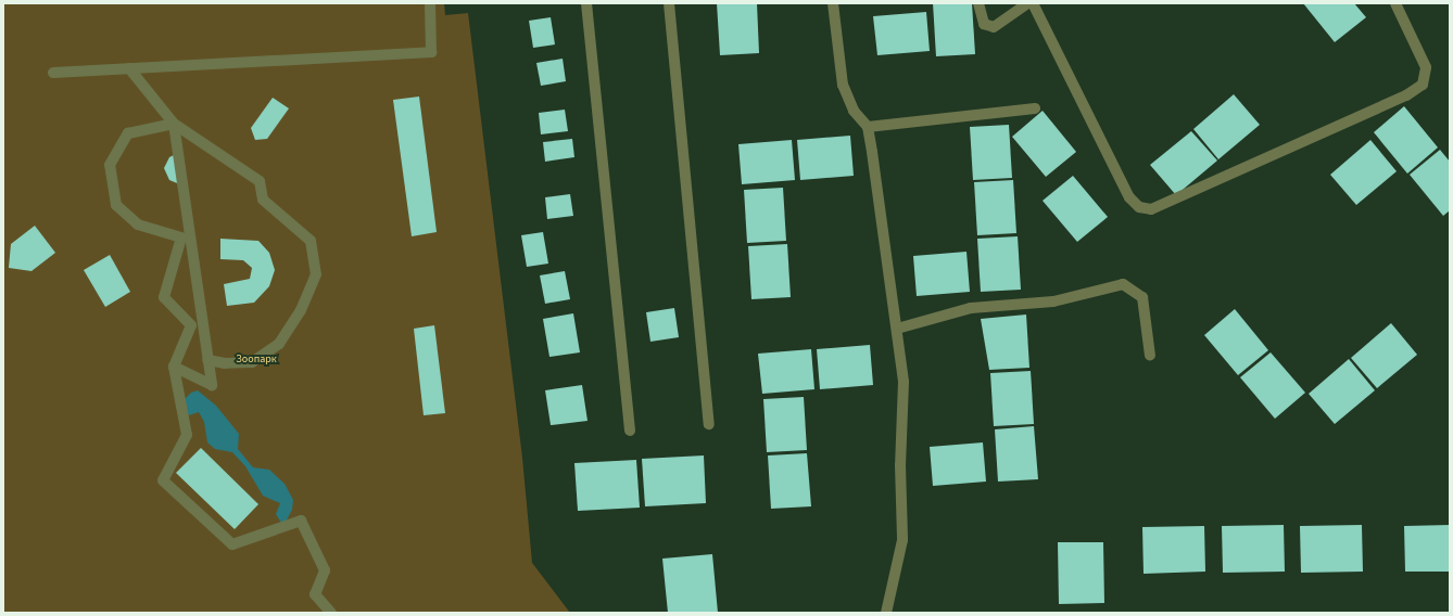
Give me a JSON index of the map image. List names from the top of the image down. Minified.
{"parks":["Зоопарк"]}
